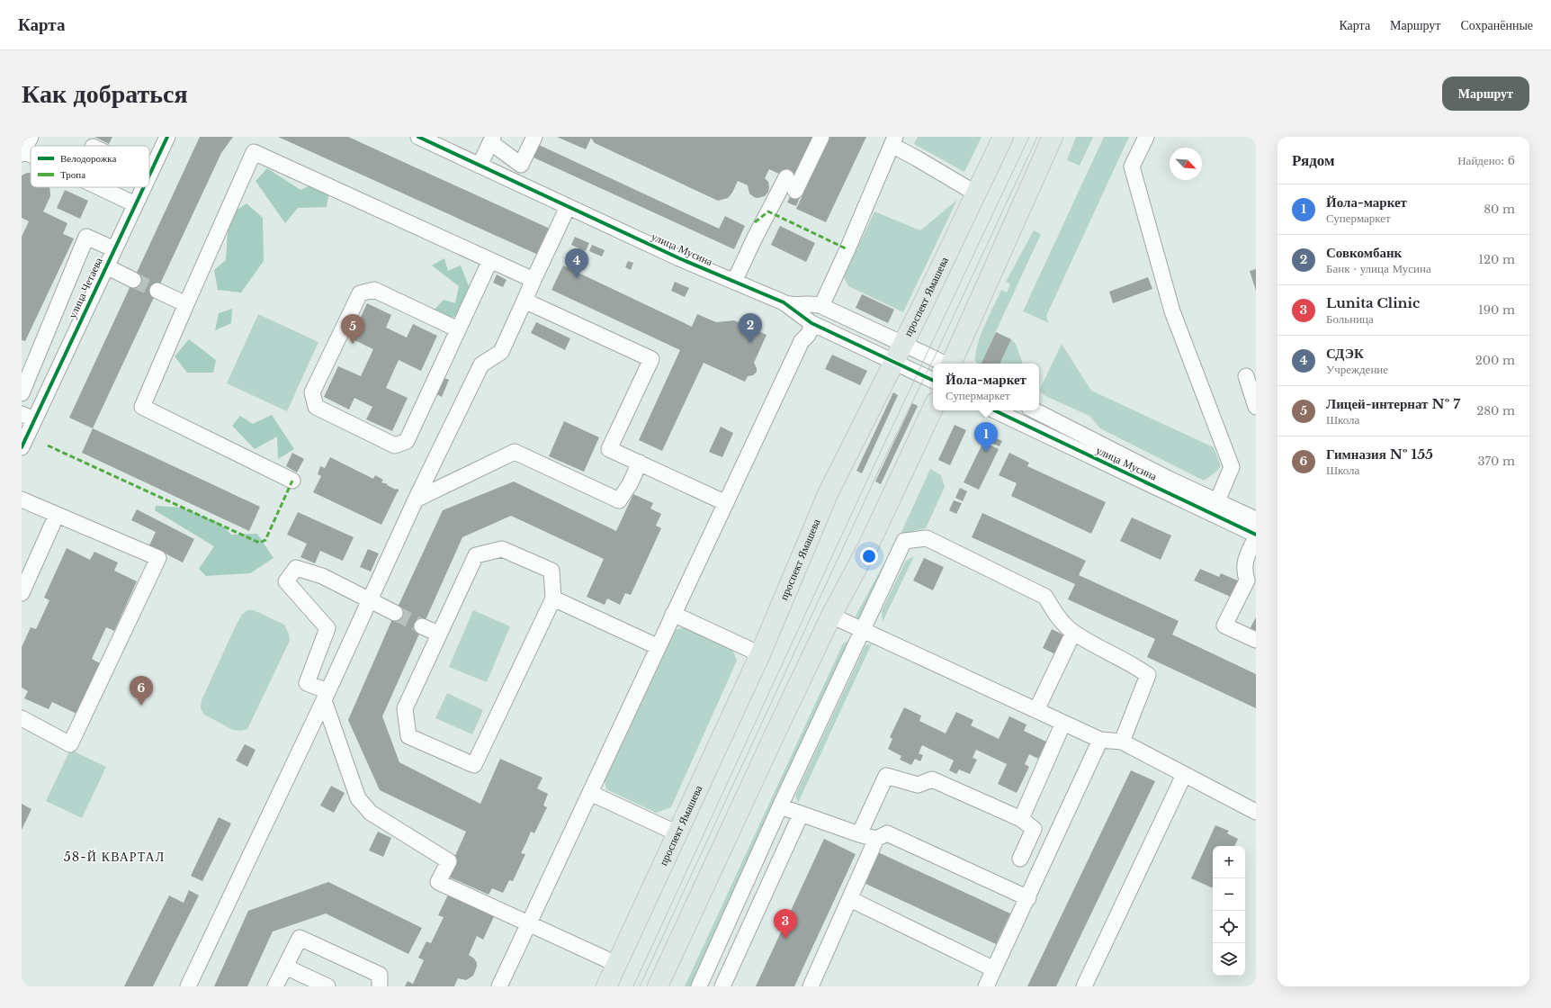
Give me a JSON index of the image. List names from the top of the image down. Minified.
{"streets":{"main road":["проспект Ямашева"],"street":["улица Мусина","улица Четаева"]},"crossings":[["улица Мусина","проспект Ямашева"]],"districts":["58-Й КВАРТАЛ"],"legend":["Велодорожка","Тропа"],"north":"bottom right","page":{"header":"Карта","nav":["Карта","Маршрут","Сохранённые"],"buttons":"Маршрут","title":"Как добраться","heading":["Рядом","Найдено: 6"],"list":[{"mark":"1","name":"Йола-маркет","note":"Супермаркет","value":"80 m"},{"mark":"2","name":"Совкомбанк","note":"Банк · улица Мусина","value":"120 m"},{"mark":"3","name":"Lunita Clinic","note":"Больница","value":"190 m"},{"mark":"4","name":"СДЭК","note":"Учреждение","value":"200 m"},{"mark":"5","name":"Лицей-интернат № 7","note":"Школа","value":"280 m"},{"mark":"6","name":"Гимназия № 155","note":"Школа","value":"370 m"}],"pins":["4","2","5","1","6","3"],"popup":["Йола-маркет","Супермаркет"],"map_buttons":["+","−"]}}
